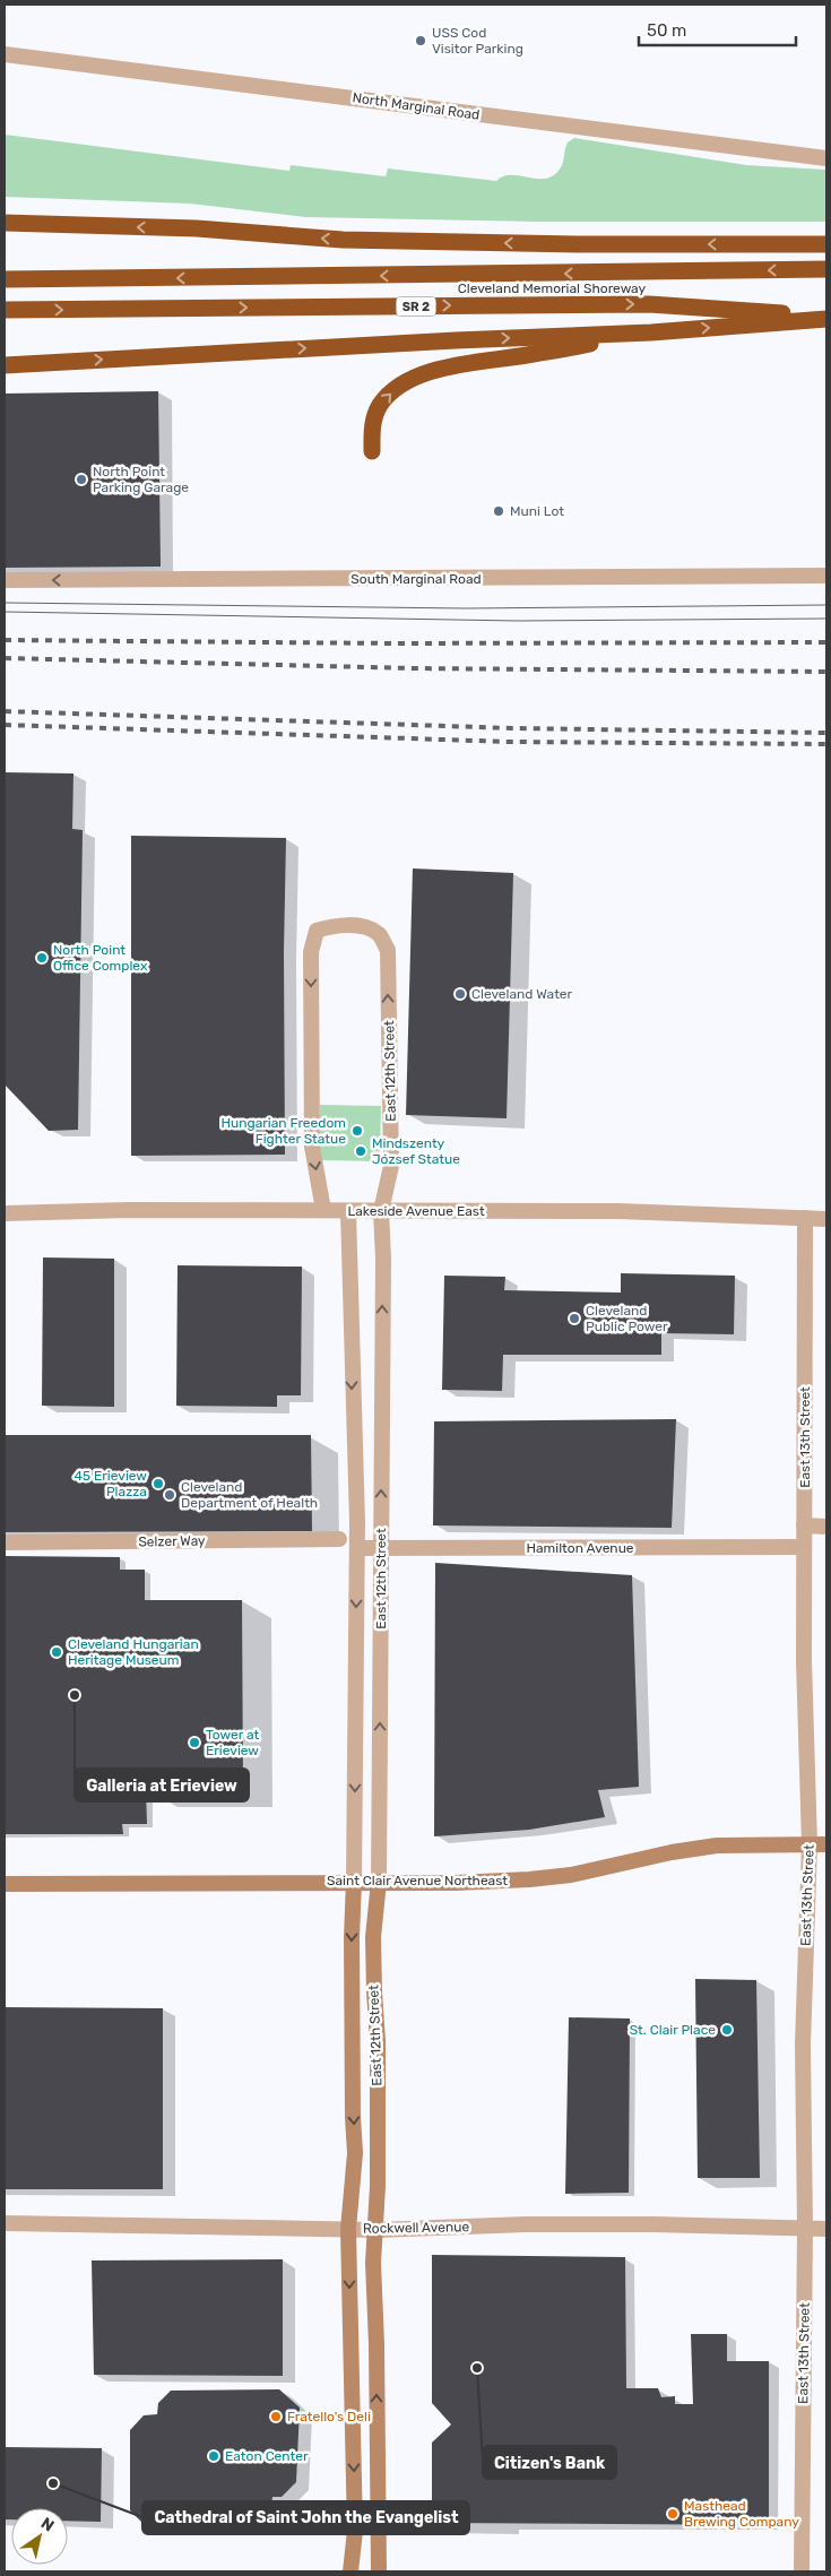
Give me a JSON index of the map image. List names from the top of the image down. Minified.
{"streets":{"highway":["Cleveland Memorial Shoreway","SR 2"],"main road":["East 12th Street","Saint Clair Avenue Northeast"],"street":["North Marginal Road","South Marginal Road","Lakeside Avenue East","East 13th Street","Selzer Way","Hamilton Avenue","Rockwell Avenue"]},"crossings":[["East 12th Street","Lakeside Avenue East"],["East 12th Street","Hamilton Avenue"],["East 12th Street","Saint Clair Avenue Northeast"],["East 12th Street","Rockwell Avenue"],["Lakeside Avenue East","East 13th Street"],["East 13th Street","Hamilton Avenue"],["East 13th Street","Saint Clair Avenue Northeast"],["East 13th Street","Rockwell Avenue"]],"one_way":["South Marginal Road"],"places":["USS Cod Visitor Parking","North Point Parking Garage","Muni Lot","North Point Office Complex","Cleveland Water","Hungarian Freedom Fighter Statue","Mindszenty József Statue","Cleveland Public Power","45 Erieview Plazza","Cleveland Department of Health","Cleveland Hungarian Heritage Museum","Galleria at Erieview","Tower at Erieview","St. Clair Place","Citizen's Bank","Fratello's Deli","Eaton Center","Cathedral of Saint John the Evangelist","Masthead Brewing Company"],"scale_bar":"50 m","north":"top right"}
